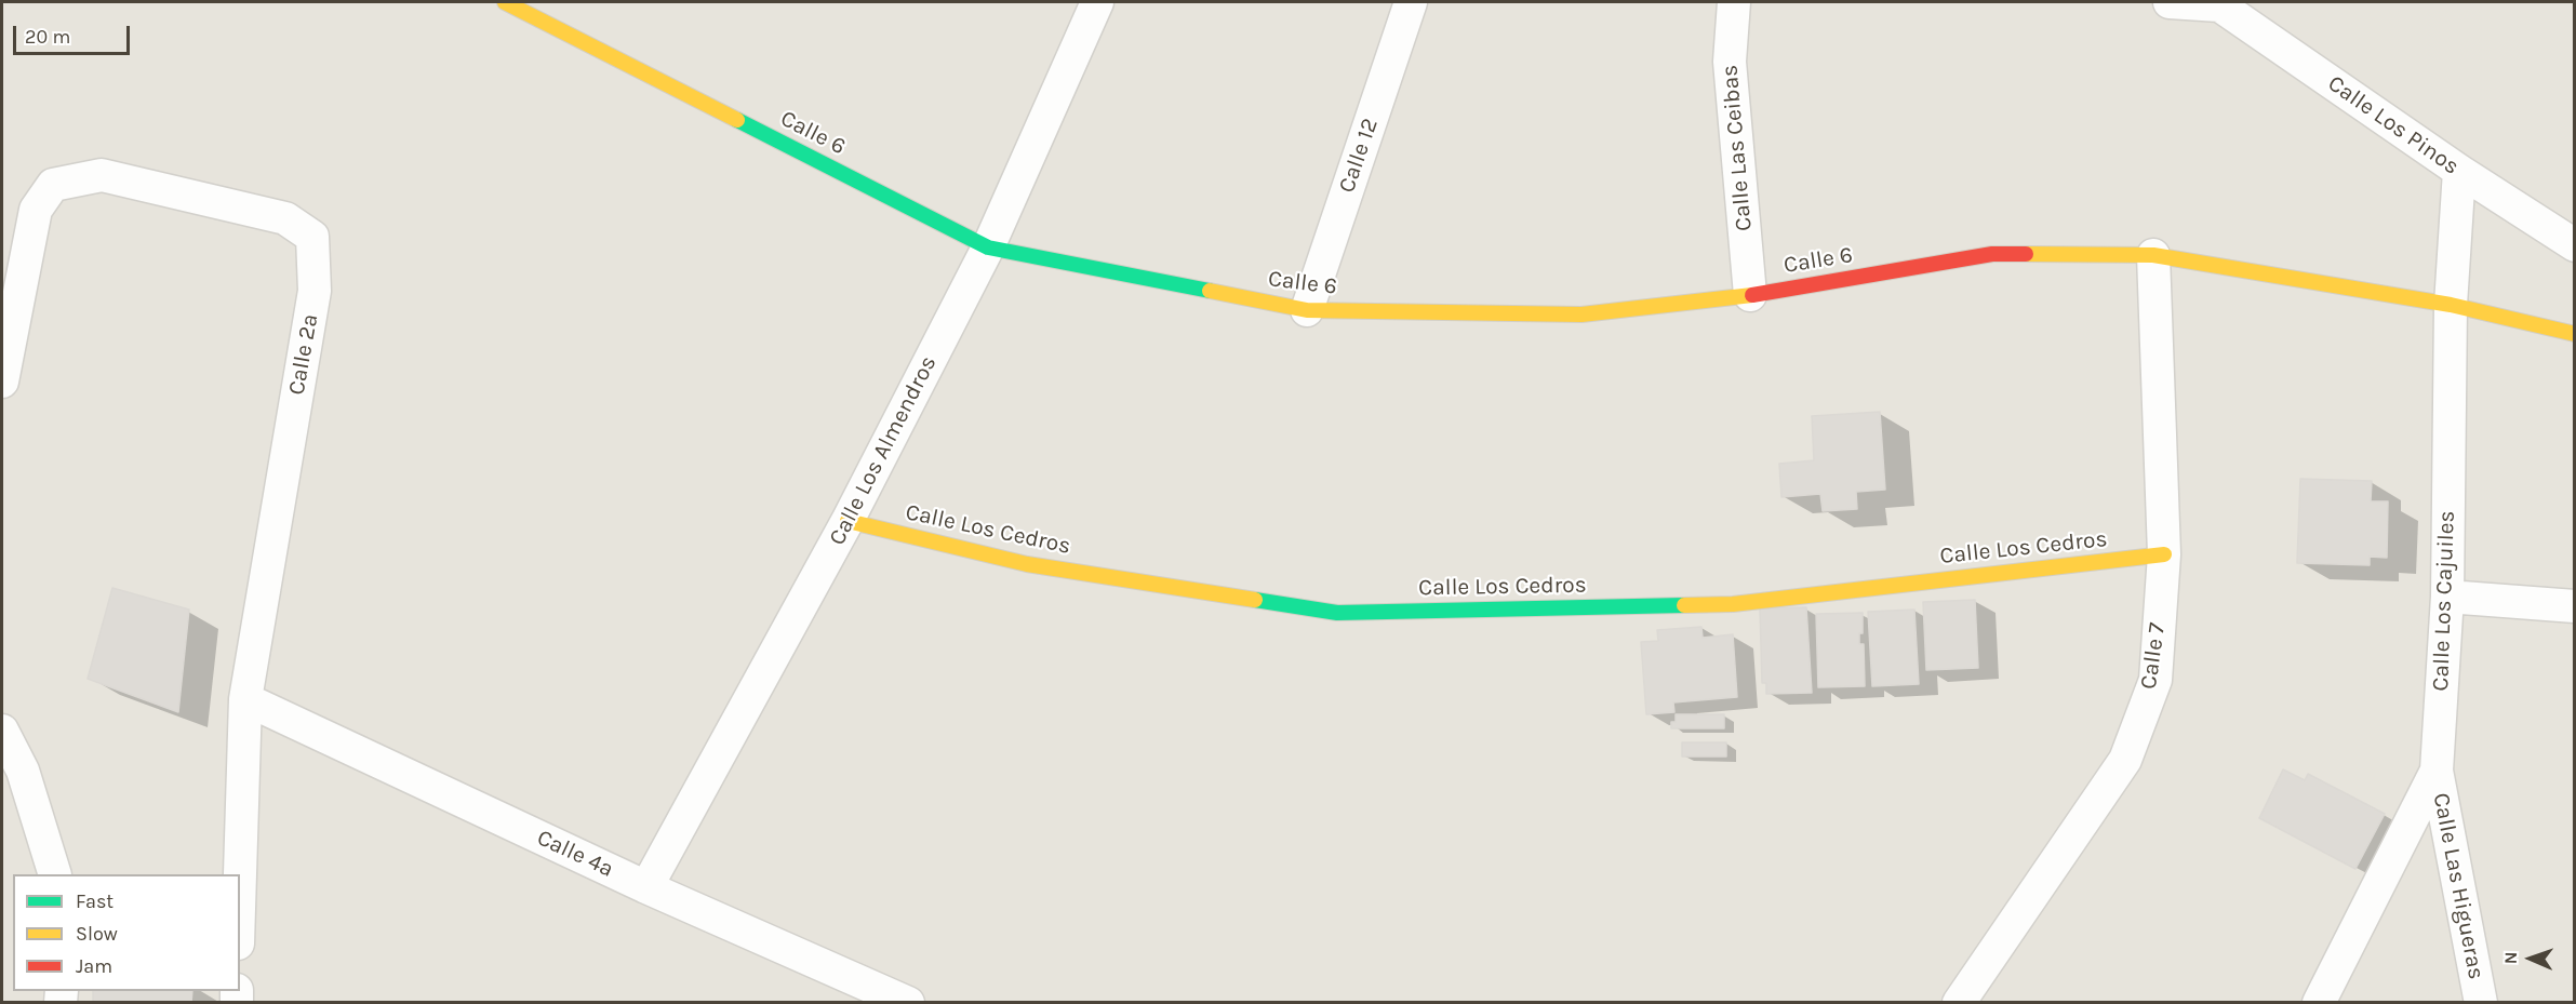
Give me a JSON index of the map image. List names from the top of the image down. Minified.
{"streets":{"street":["Calle Los Pinos","Calle 6","Calle Las Ceibas","Calle 12","Calle 2ª","Calle Los Almendros","Calle Los Cedros","Calle Los Cajuiles","Calle 7","Calle 4ª","Calle Las Higueras"]},"crossings":[["Calle Los Pinos","Calle Los Cajuiles"],["Calle 6","Calle Las Ceibas"],["Calle 6","Calle 12"],["Calle 6","Calle Los Almendros"],["Calle 6","Calle Los Cajuiles"],["Calle 6","Calle 7"],["Calle 2ª","Calle 4ª"],["Calle Los Almendros","Calle Los Cedros"],["Calle Los Almendros","Calle 4ª"],["Calle Los Cedros","Calle 7"],["Calle Los Cajuiles","Calle Las Higueras"]],"legend":["Fast","Slow","Jam"],"scale_bar":"20 m","north":"left"}
